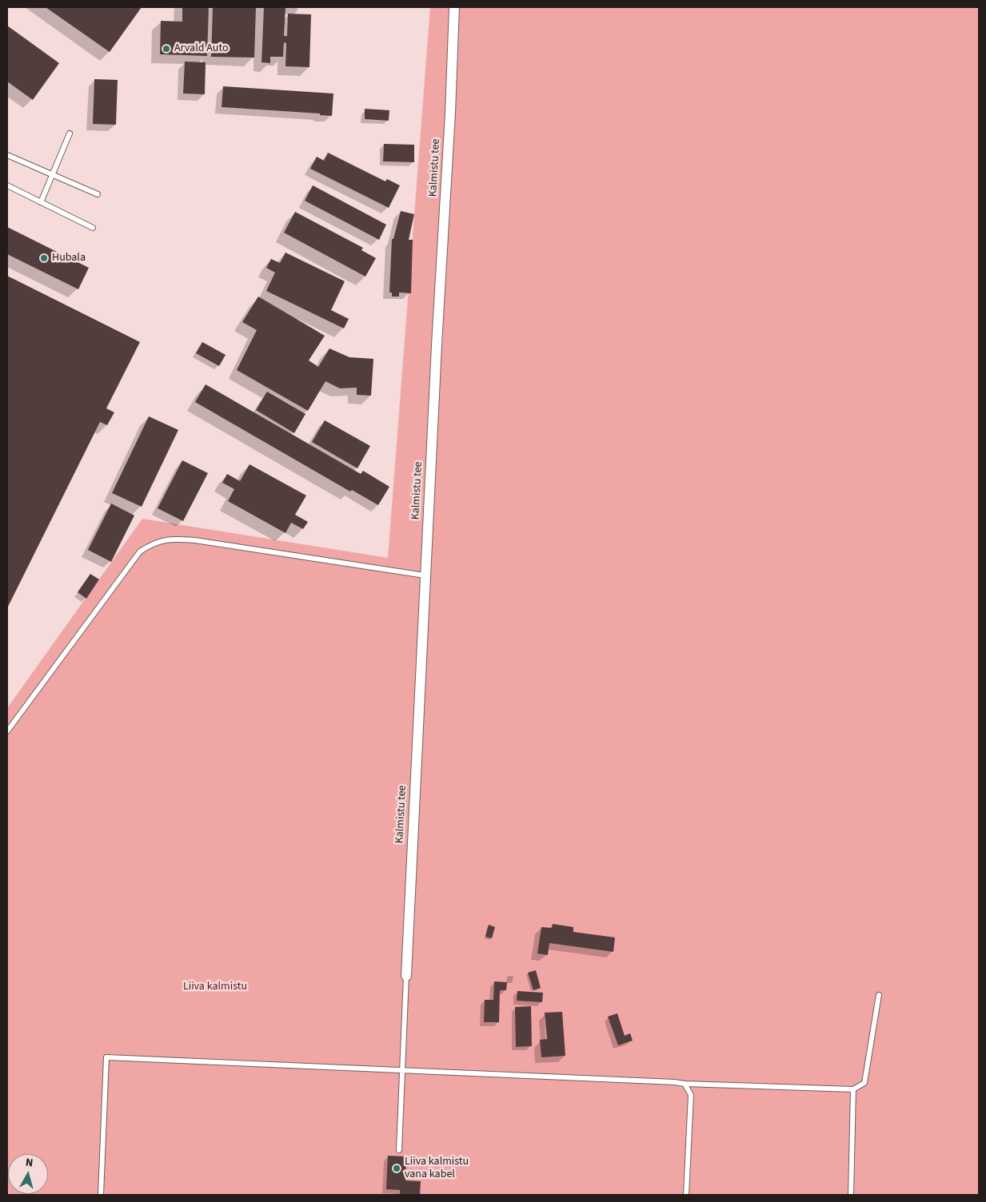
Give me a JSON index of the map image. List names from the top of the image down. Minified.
{"streets":{"street":["Kalmistu tee"]},"parks":["Liiva kalmistu"],"places":["Arvald Auto","Hubala","Liiva kalmistu vana kabel"],"north":"top"}
